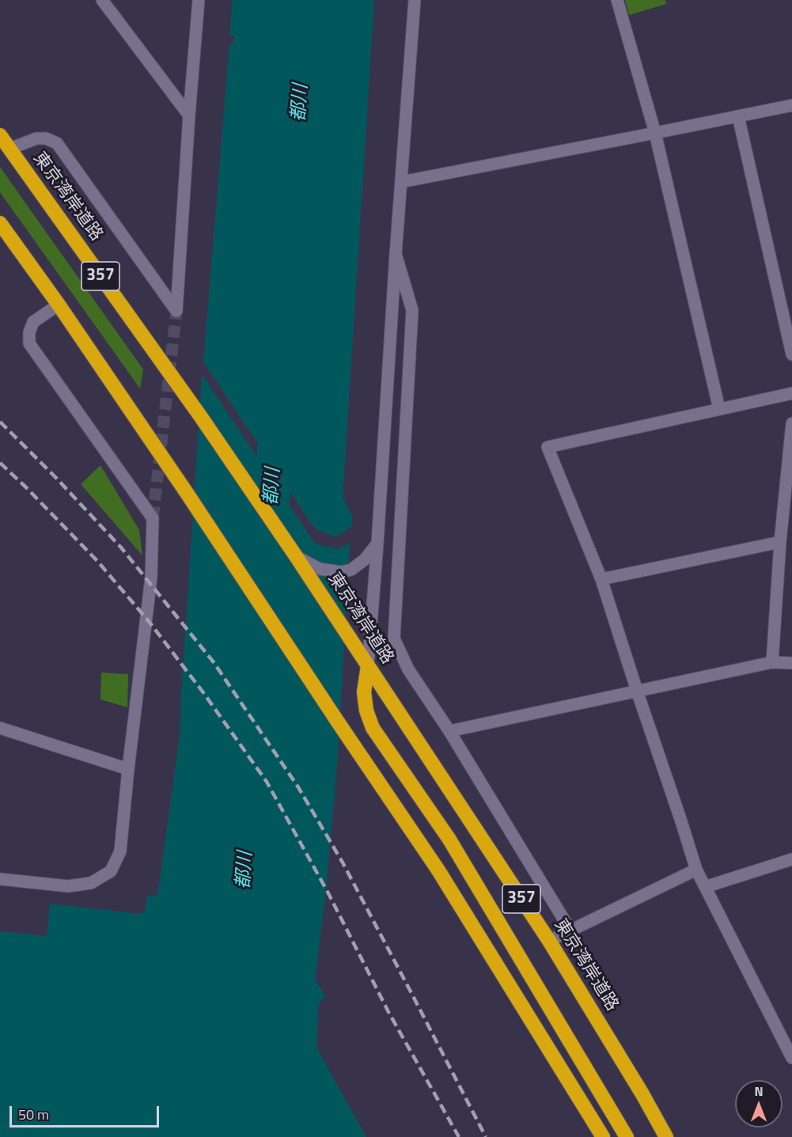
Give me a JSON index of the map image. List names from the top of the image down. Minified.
{"streets":{"highway":["東京湾岸道路","357"]},"water":["都川"],"scale_bar":"50 m","north":"top"}
